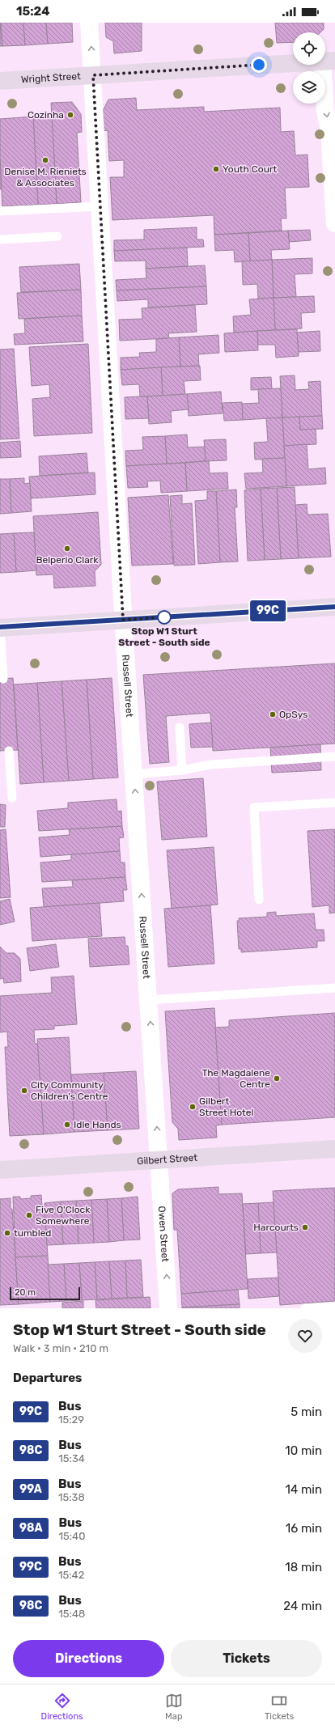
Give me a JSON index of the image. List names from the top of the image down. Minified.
{"streets":{"street":["Wright Street","Russell Street","Gilbert Street","Owen Street"]},"crossings":[["Wright Street","Russell Street"],["Russell Street","Gilbert Street"],["Russell Street","Owen Street"],["Gilbert Street","Owen Street"]],"one_way":["Russell Street","Owen Street"],"places":["Cozinha","Denise M. Rieniets & Associates","Youth Court","Belperio Clark","Stop W1 Sturt Street - South side","OpSys","The Magdalene Centre","City Community Children's Centre","Gilbert Street Hotel","Idle Hands","Five O'Clock Somewhere","Harcourts","tumbled"],"lines":["bus line 99C"],"scale_bar":"20 m","page":{"status":"15:24","on_map":"99C","scale":"20 m","heading":[["Stop W1 Sturt Street - South side","Walk · 3 min · 210 m"],"Departures"],"list":[{"mark":"99C","name":"Bus","note":"15:29","value":"5 min"},{"mark":"98C","name":"Bus","note":"15:34","value":"10 min"},{"mark":"99A","name":"Bus","note":"15:38","value":"14 min"},{"mark":"98A","name":"Bus","note":"15:40","value":"16 min"},{"mark":"99C","name":"Bus","note":"15:42","value":"18 min"},{"mark":"98C","name":"Bus","note":"15:48","value":"24 min"}],"buttons":["Directions","Tickets"],"tabs":["Directions","Map","Tickets"]}}
